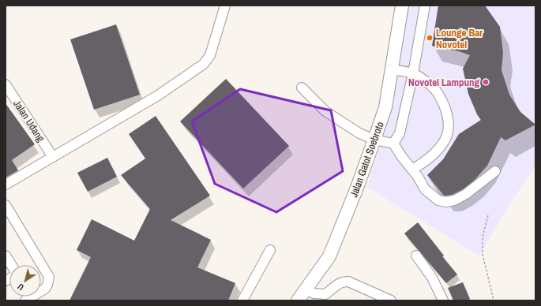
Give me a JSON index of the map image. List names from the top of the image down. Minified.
{"streets":{"main road":["Jalan Gatot Soebroto"],"street":["Jalan Udang"]},"places":["Lounge Bar Novotel","Novotel Lampung"],"north":"bottom left"}
